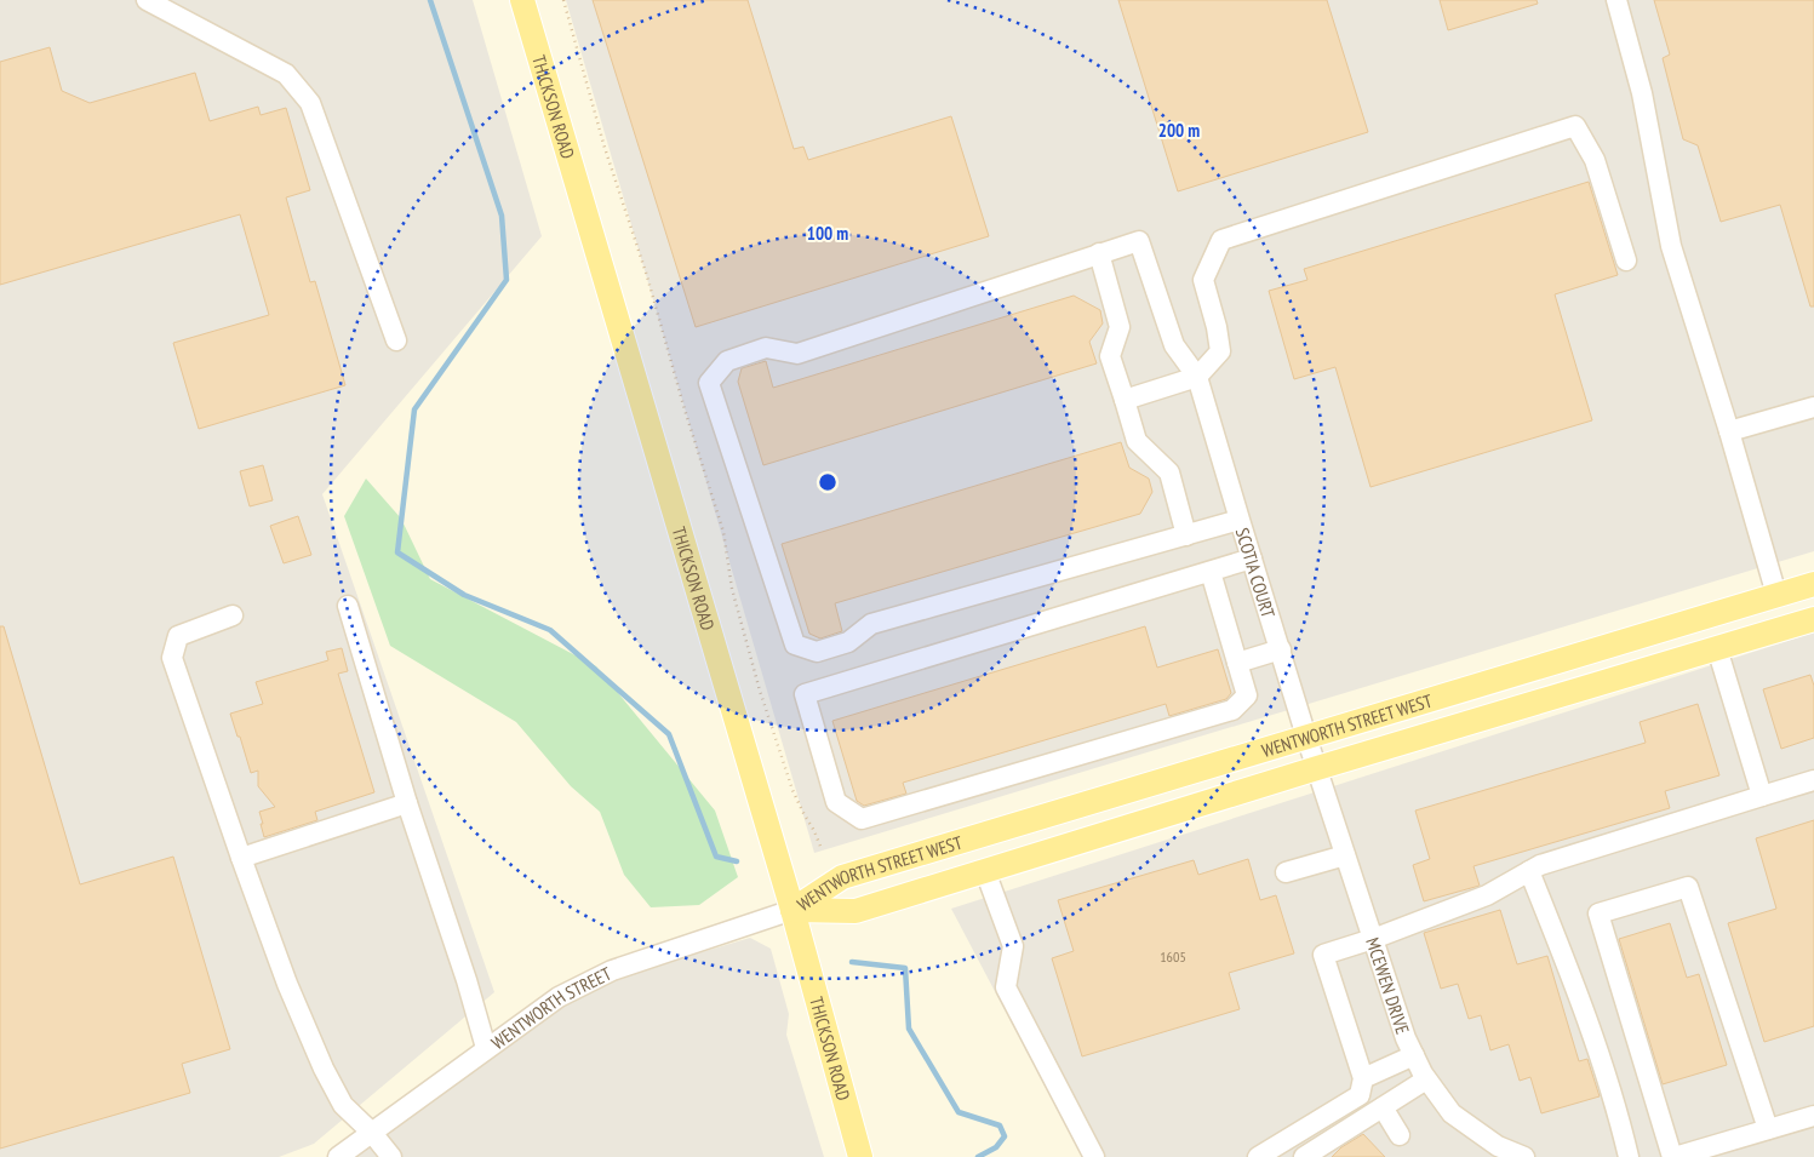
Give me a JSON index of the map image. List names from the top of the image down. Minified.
{"streets":{"main road":["THICKSON ROAD","WENTWORTH STREET WEST"],"street":["SCOTIA COURT","MCEWEN DRIVE","WENTWORTH STREET"]},"crossings":[["THICKSON ROAD","WENTWORTH STREET WEST"],["THICKSON ROAD","WENTWORTH STREET"],["SCOTIA COURT","WENTWORTH STREET WEST"],["SCOTIA COURT","MCEWEN DRIVE"],["WENTWORTH STREET WEST","MCEWEN DRIVE"],["WENTWORTH STREET WEST","WENTWORTH STREET"]],"house_numbers":["1605"],"rings":["200 m","100 m"]}
